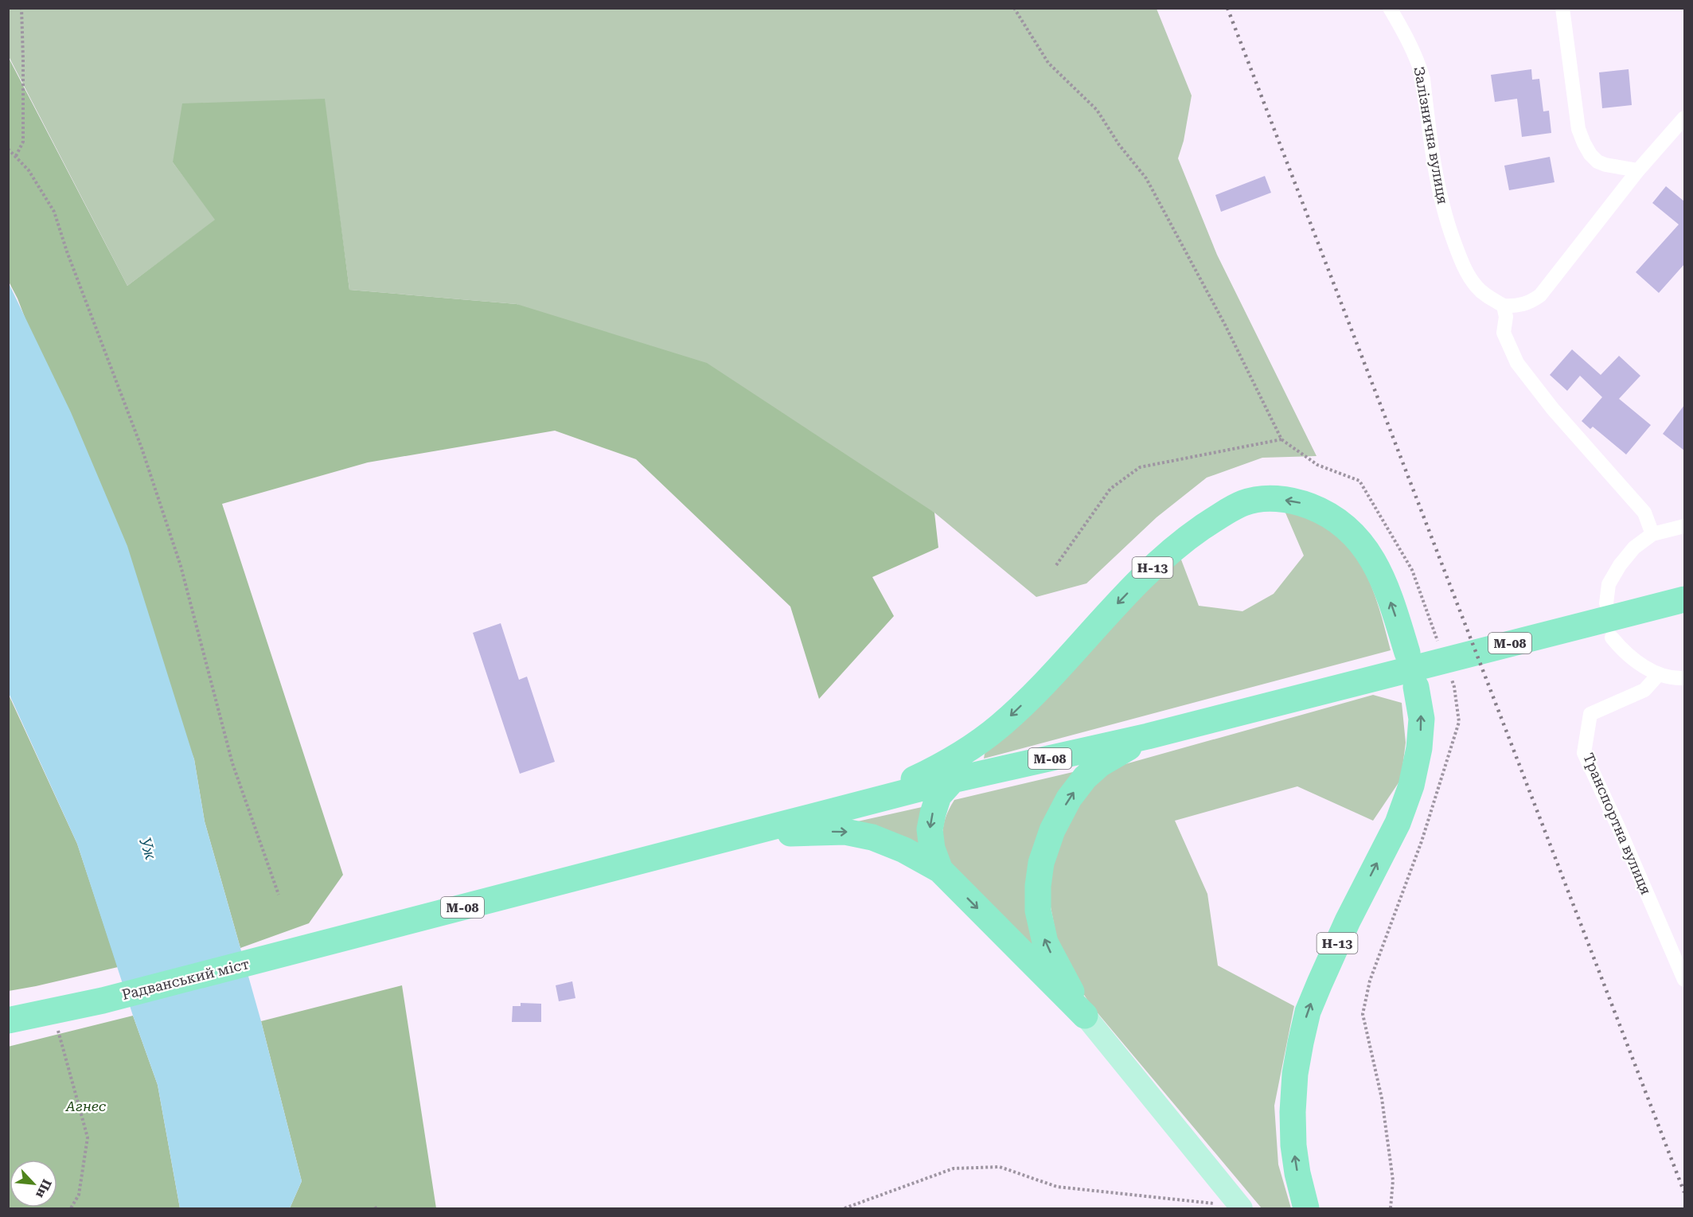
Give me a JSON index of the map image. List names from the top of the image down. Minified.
{"streets":{"highway":["Н-13","М-08","Радванський міст"],"street":["Залізнична вулиця","Транспортна вулиця"]},"crossings":[["Н-13","М-08"],["М-08","Радванський міст"]],"water":["Уж"],"parks":["Агнес"],"north":"bottom right"}
